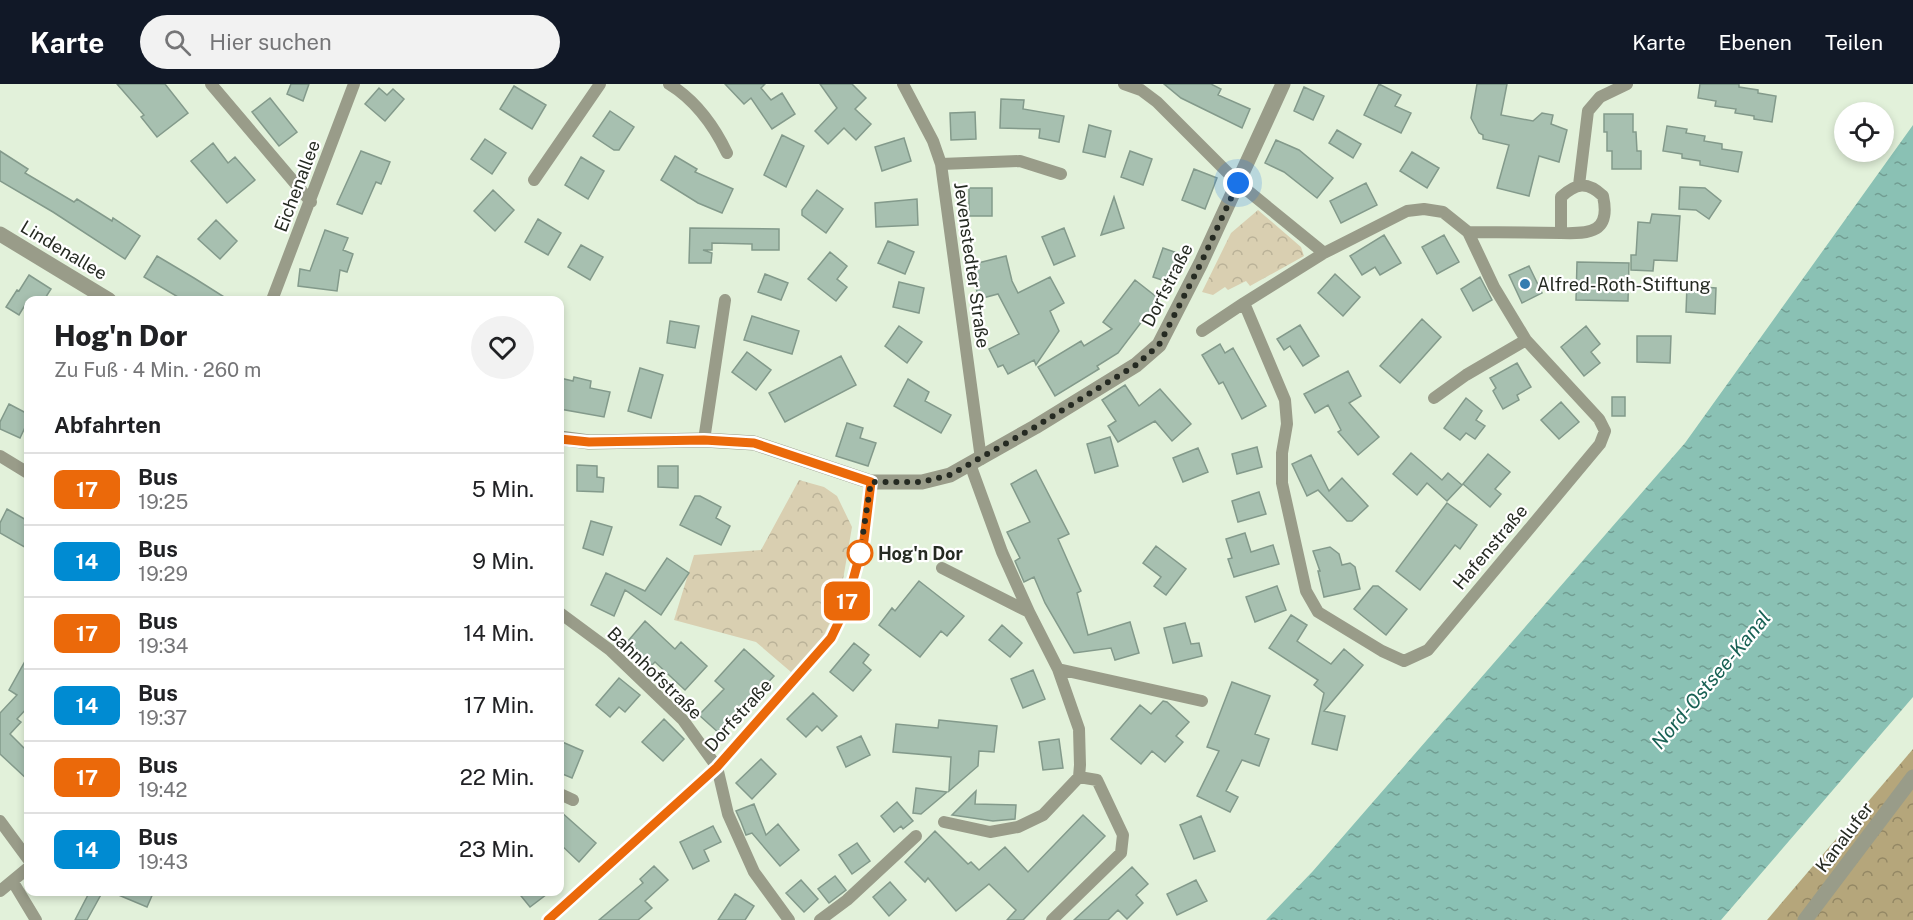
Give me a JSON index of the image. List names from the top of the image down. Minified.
{"streets":{"street":["Eichenallee","Lindenallee","Jevenstedter Straße","Dorfstraße","Hafenstraße","Bahnhofstraße","Kanalufer"]},"crossings":[["Jevenstedter Straße","Dorfstraße"],["Dorfstraße","Bahnhofstraße"]],"water":["Nord-Ostsee-Kanal"],"places":["Alfred-Roth-Stiftung","Hog'n Dor"],"lines":["bus line 17"],"page":{"header":"Karte","search":"Hier suchen","nav":["Karte","Ebenen","Teilen"],"on_map":"17","heading":[["Hog'n Dor","Zu Fuß · 4 Min. · 260 m"],"Abfahrten"],"list":[{"mark":"17","name":"Bus","note":"19:25","value":"5 Min."},{"mark":"14","name":"Bus","note":"19:29","value":"9 Min."},{"mark":"17","name":"Bus","note":"19:34","value":"14 Min."},{"mark":"14","name":"Bus","note":"19:37","value":"17 Min."},{"mark":"17","name":"Bus","note":"19:42","value":"22 Min."},{"mark":"14","name":"Bus","note":"19:43","value":"23 Min."}]}}
